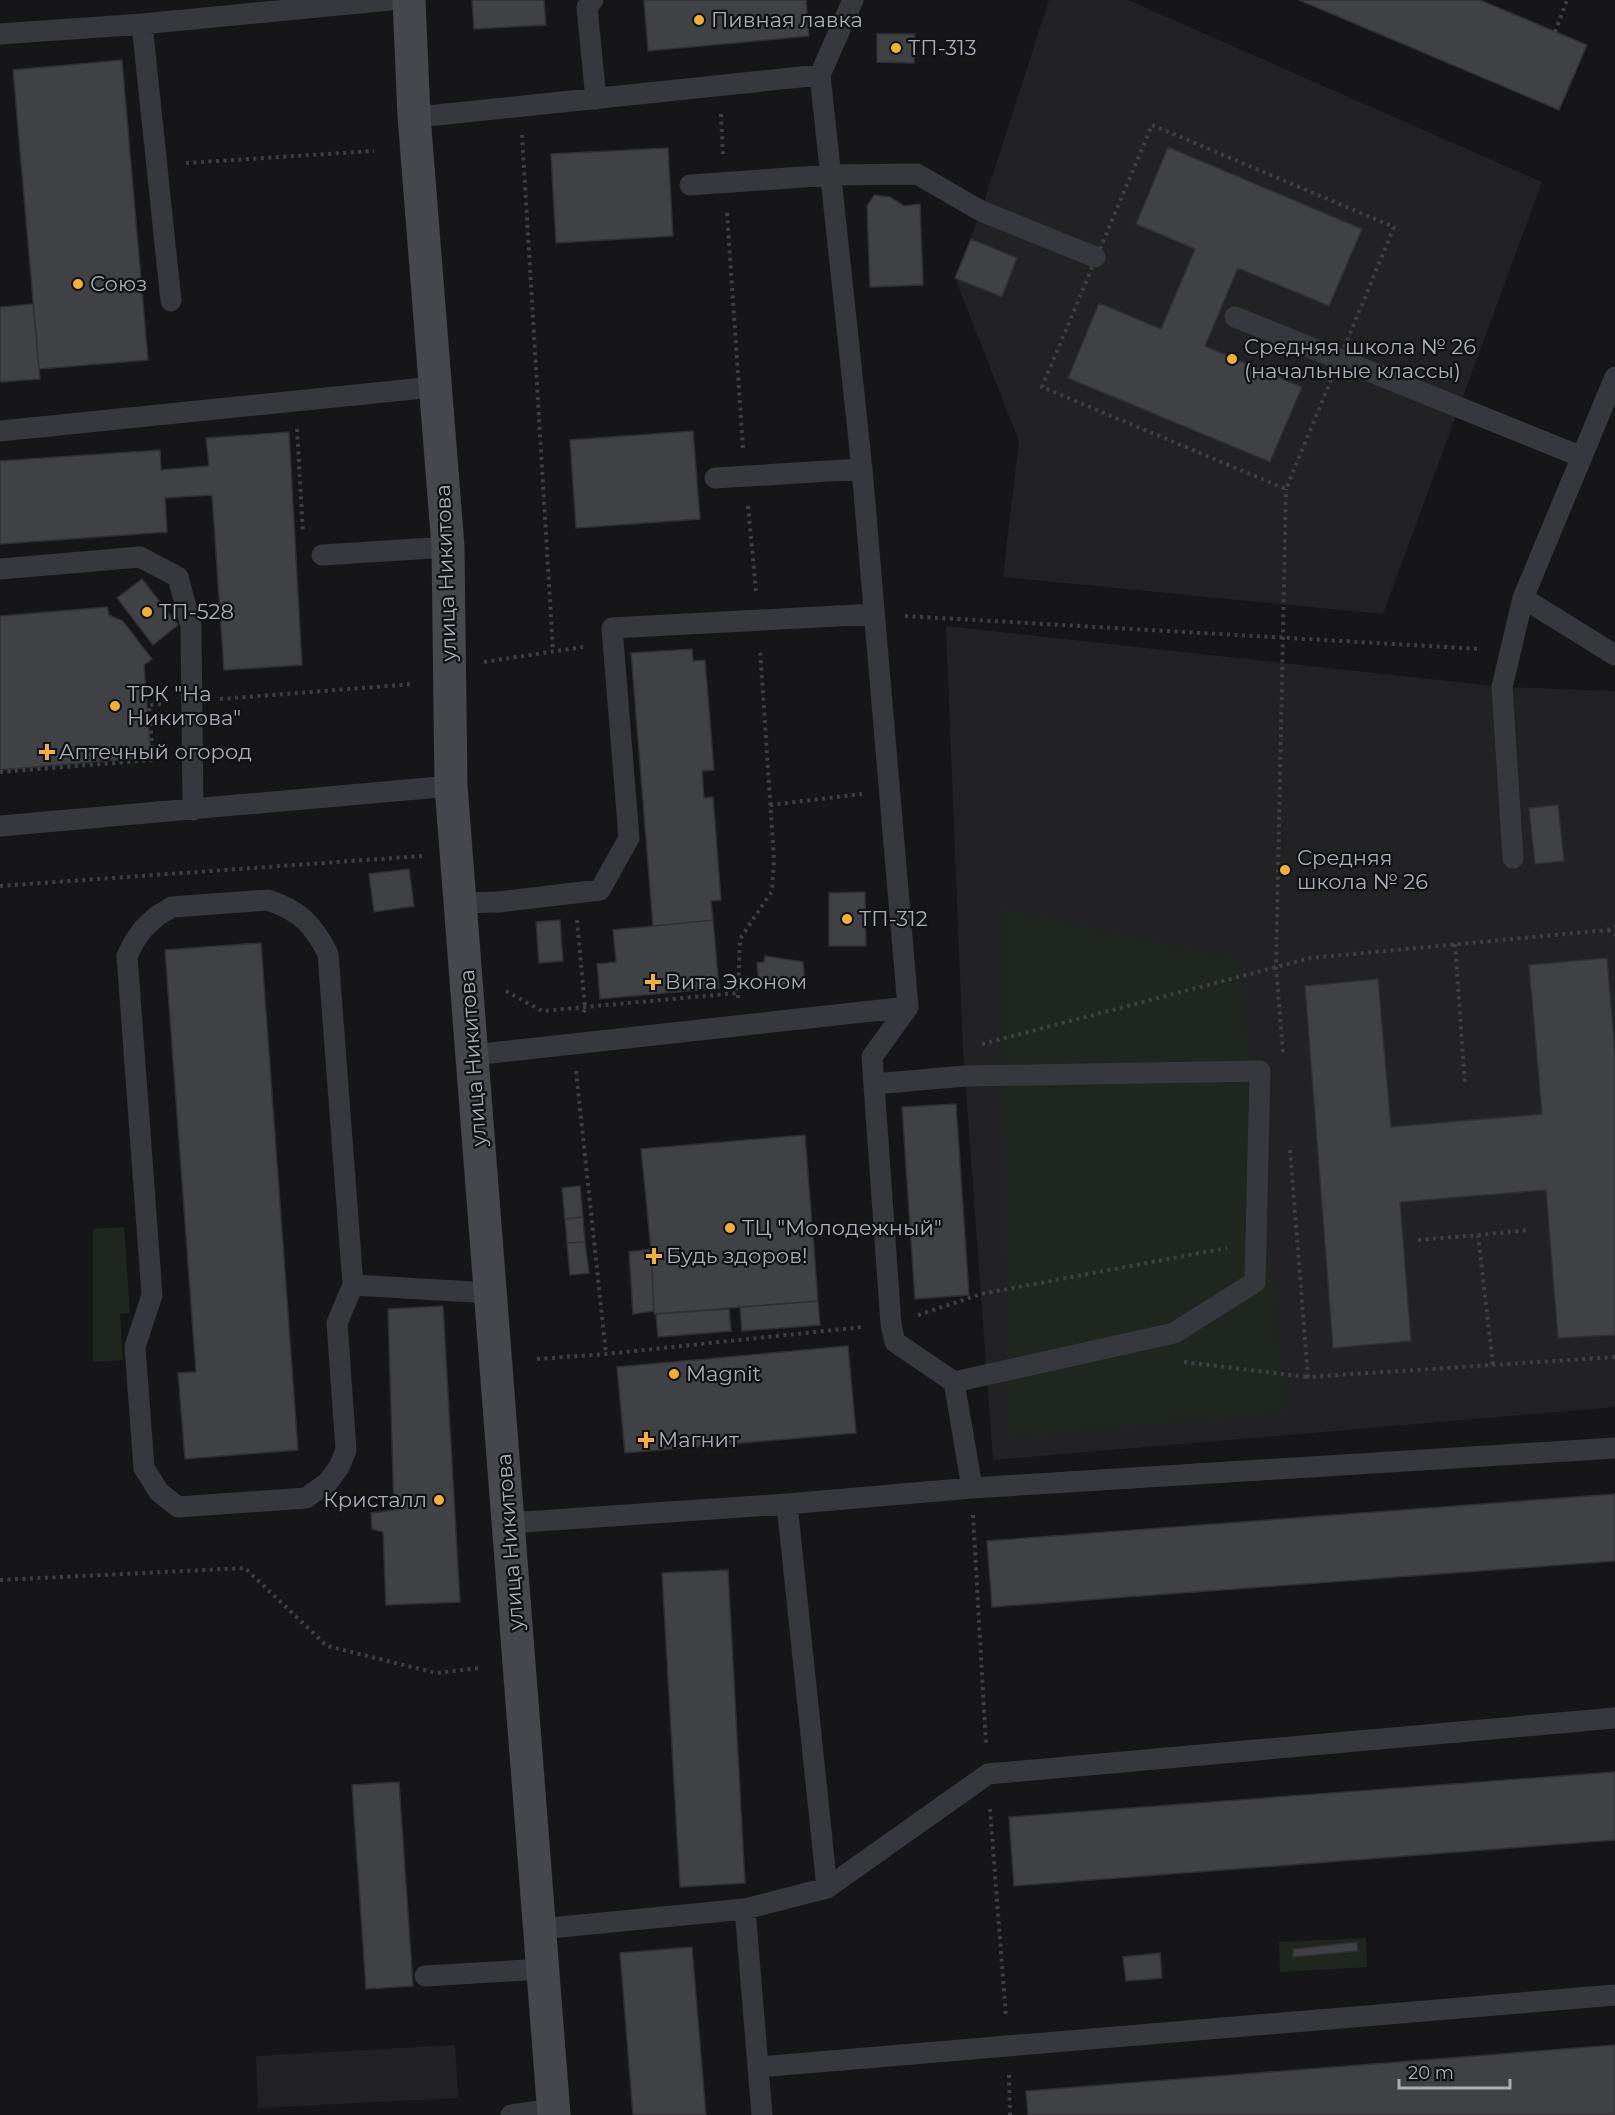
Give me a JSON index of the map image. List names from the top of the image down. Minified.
{"streets":{"street":["улица Никитова"]},"places":{"other":["Пивная лавка","ТП-313","Союз","Средняя школа № 26 (начальные классы)","ТП-528","ТРК \"На Никитова\"","Средняя школа № 26","ТП-312","ТЦ \"Молодежный\"","Magnit","Кристалл"],"health":["Аптечный огород","Вита Эконом","Будь здоров!","Магнит"]},"scale_bar":"20 m"}
